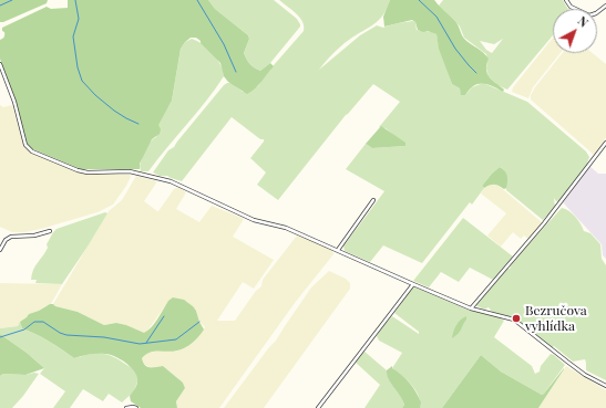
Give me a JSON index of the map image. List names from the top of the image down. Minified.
{"places":["Bezručova vyhlídka"],"north":"top right"}
